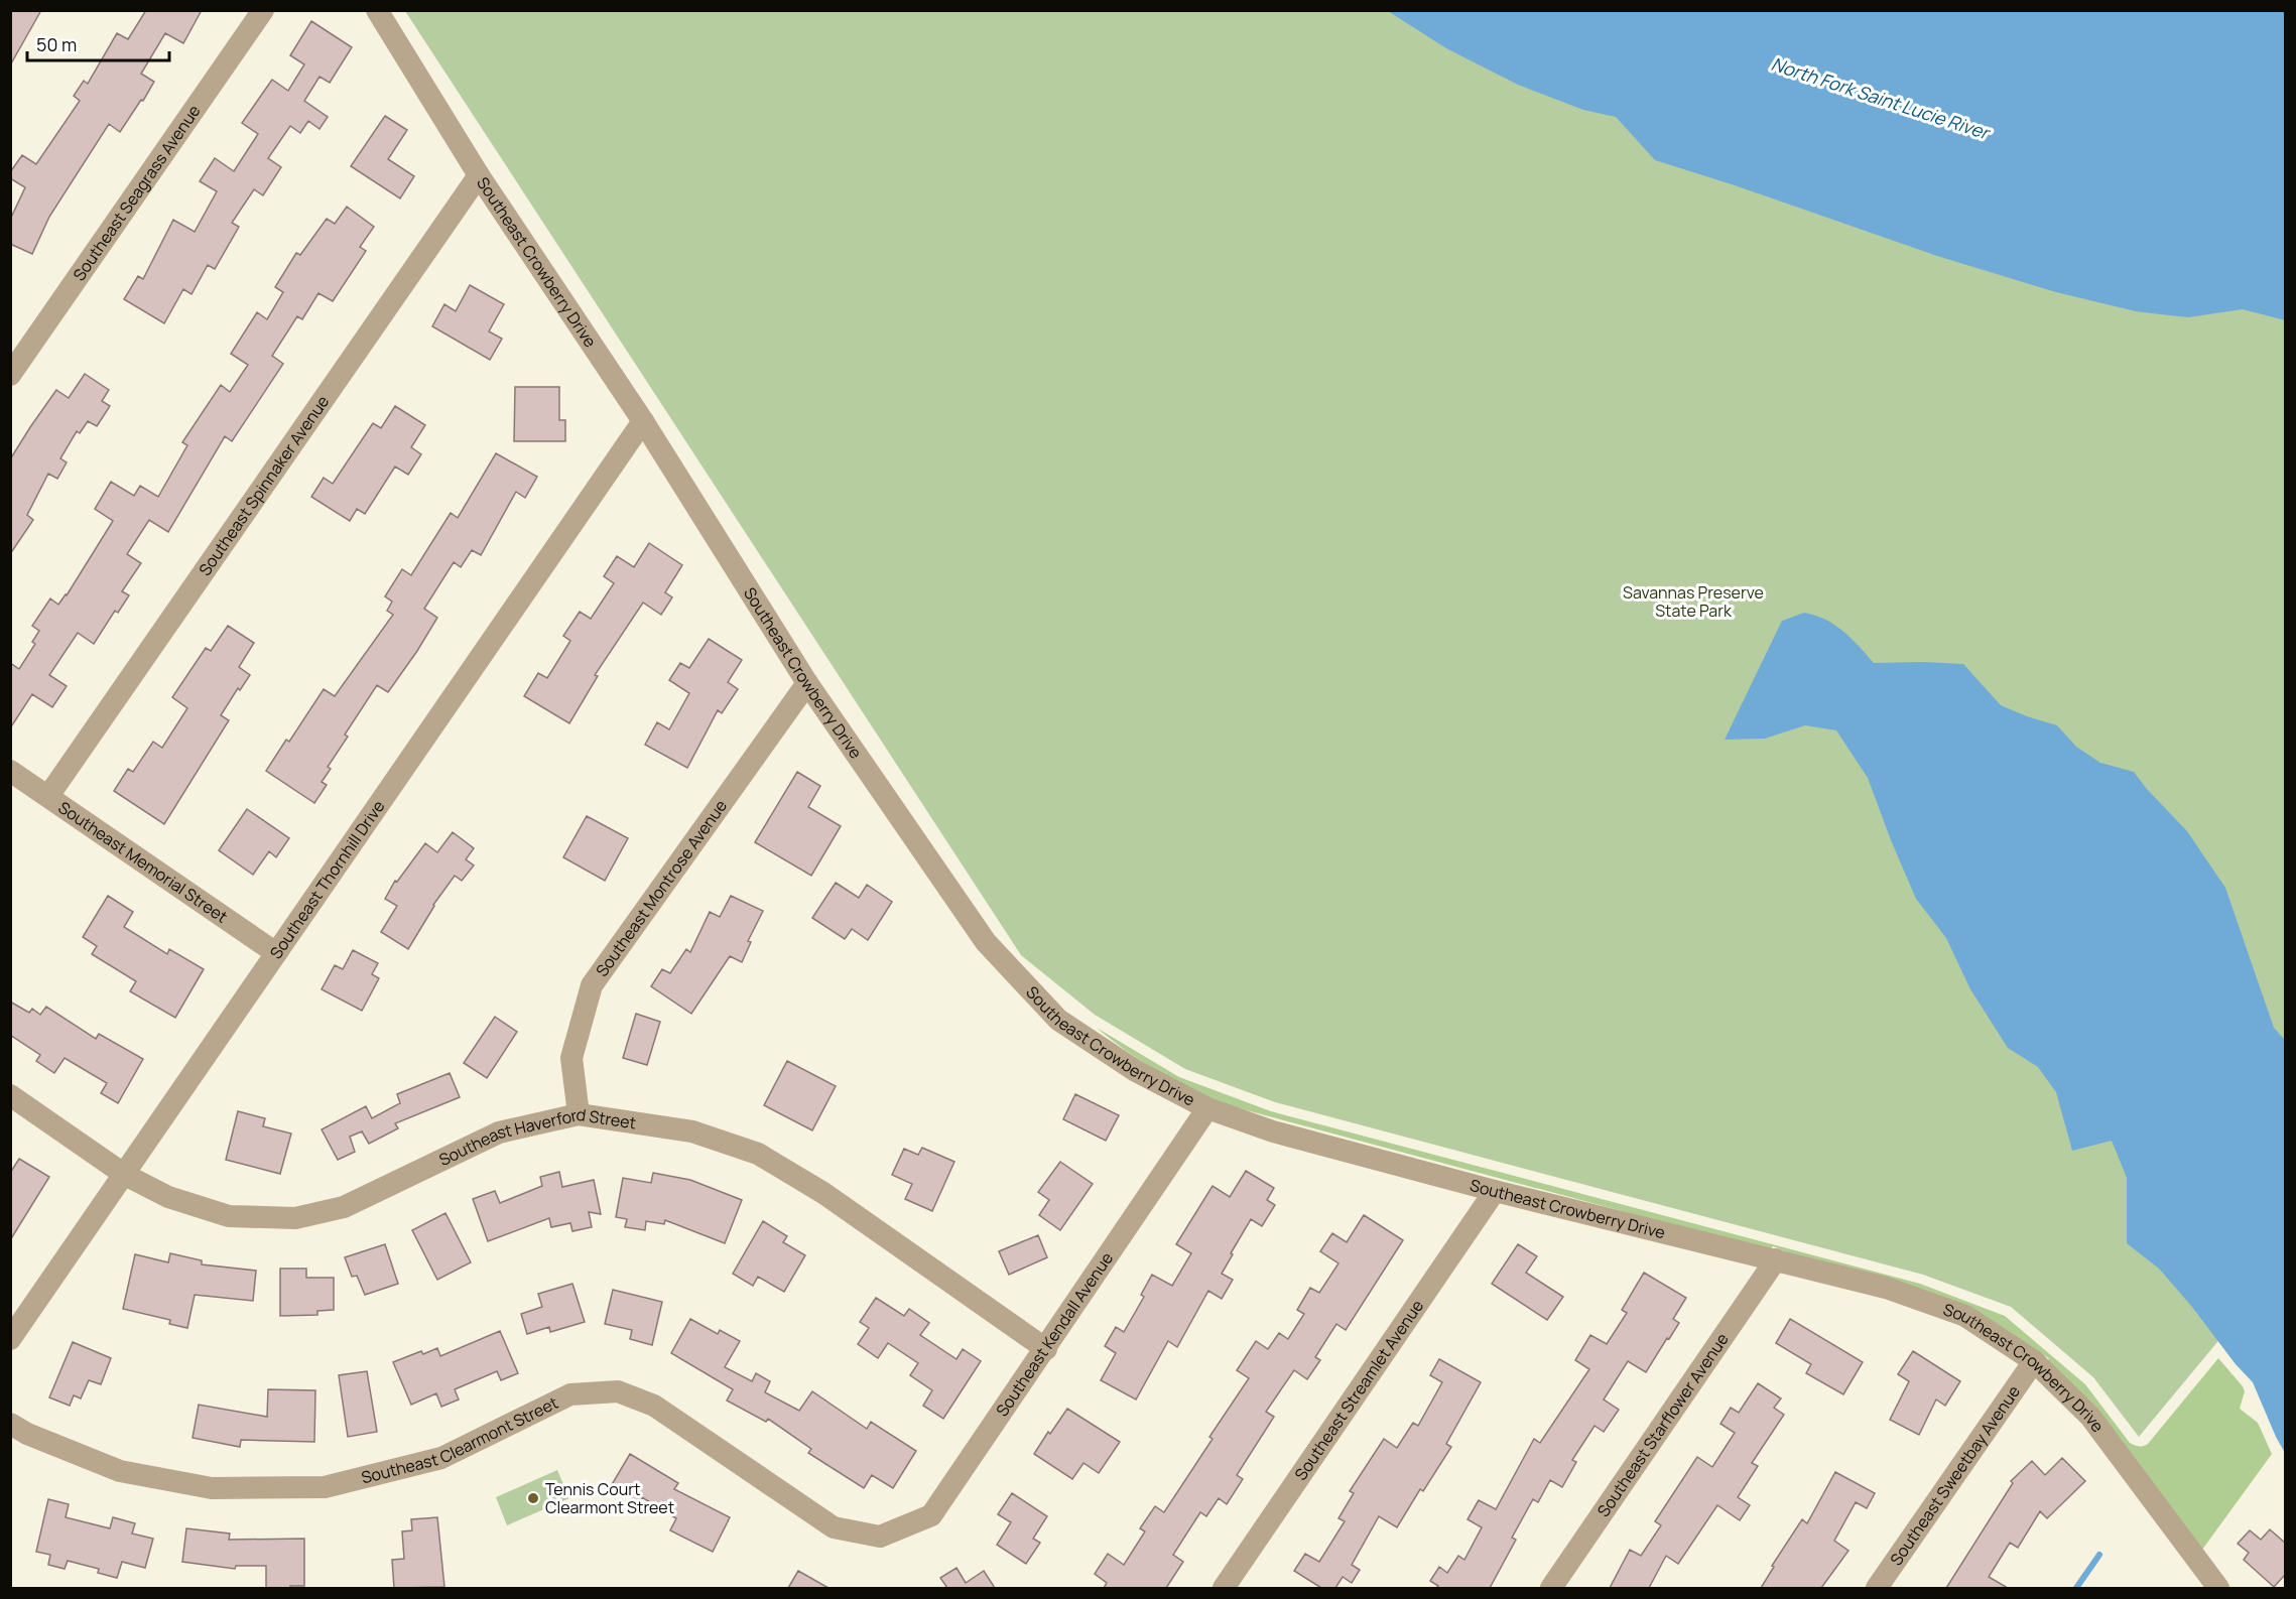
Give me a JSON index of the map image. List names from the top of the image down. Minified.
{"streets":{"street":["Southeast Seagrass Avenue","Southeast Crowberry Drive","Southeast Spinnaker Avenue","Southeast Memorial Street","Southeast Thornhill Drive","Southeast Montrose Avenue","Southeast Haverford Street","Southeast Kendall Avenue","Southeast Streamlet Avenue","Southeast Starflower Avenue","Southeast Clearmont Street","Southeast Sweetbay Avenue"]},"crossings":[["Southeast Crowberry Drive","Southeast Spinnaker Avenue"],["Southeast Crowberry Drive","Southeast Thornhill Drive"],["Southeast Crowberry Drive","Southeast Montrose Avenue"],["Southeast Crowberry Drive","Southeast Kendall Avenue"],["Southeast Crowberry Drive","Southeast Streamlet Avenue"],["Southeast Crowberry Drive","Southeast Starflower Avenue"],["Southeast Crowberry Drive","Southeast Sweetbay Avenue"],["Southeast Spinnaker Avenue","Southeast Memorial Street"],["Southeast Memorial Street","Southeast Thornhill Drive"],["Southeast Thornhill Drive","Southeast Haverford Street"],["Southeast Montrose Avenue","Southeast Haverford Street"],["Southeast Haverford Street","Southeast Kendall Avenue"],["Southeast Kendall Avenue","Southeast Clearmont Street"]],"water":["North Fork Saint Lucie River"],"parks":["Savannas Preserve State Park"],"places":["Tennis Court Clearmont Street"],"scale_bar":"50 m"}
